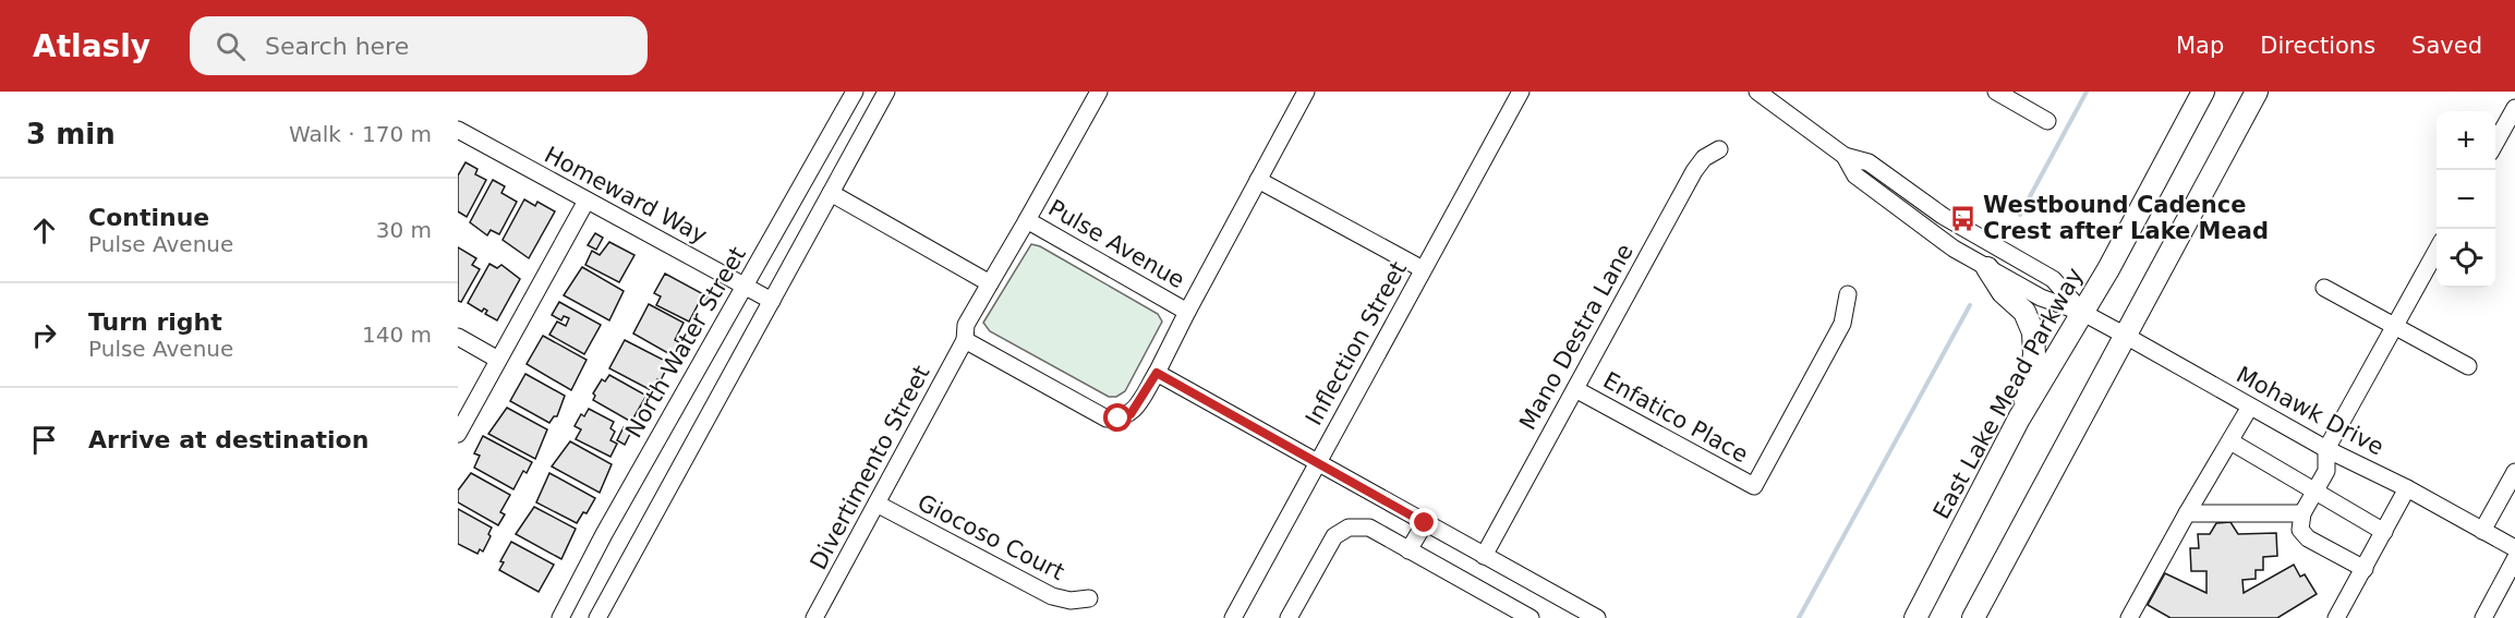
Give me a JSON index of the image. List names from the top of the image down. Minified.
{"streets":{"main road":["East Lake Mead Parkway"],"street":["Homeward Way","Pulse Avenue","Mano Destra Lane","North Water Street","Inflection Street","Mohawk Drive","Enfatico Place","Divertimento Street","Giocoso Court"]},"crossings":[["Homeward Way","North Water Street"],["Pulse Avenue","Divertimento Street"],["Mano Destra Lane","Enfatico Place"],["East Lake Mead Parkway","Mohawk Drive"],["Divertimento Street","Giocoso Court"]],"places":{"bus stop":["Westbound Cadence Crest after Lake Mead"]},"page":{"header":"Atlasly","search":"Search here","nav":["Map","Directions","Saved"],"heading":["3 min","Walk · 170 m"],"map_buttons":["+","−"],"list":[["Continue","Pulse Avenue","30 m"],["Turn right","Pulse Avenue","140 m"],"Arrive at destination"]}}
